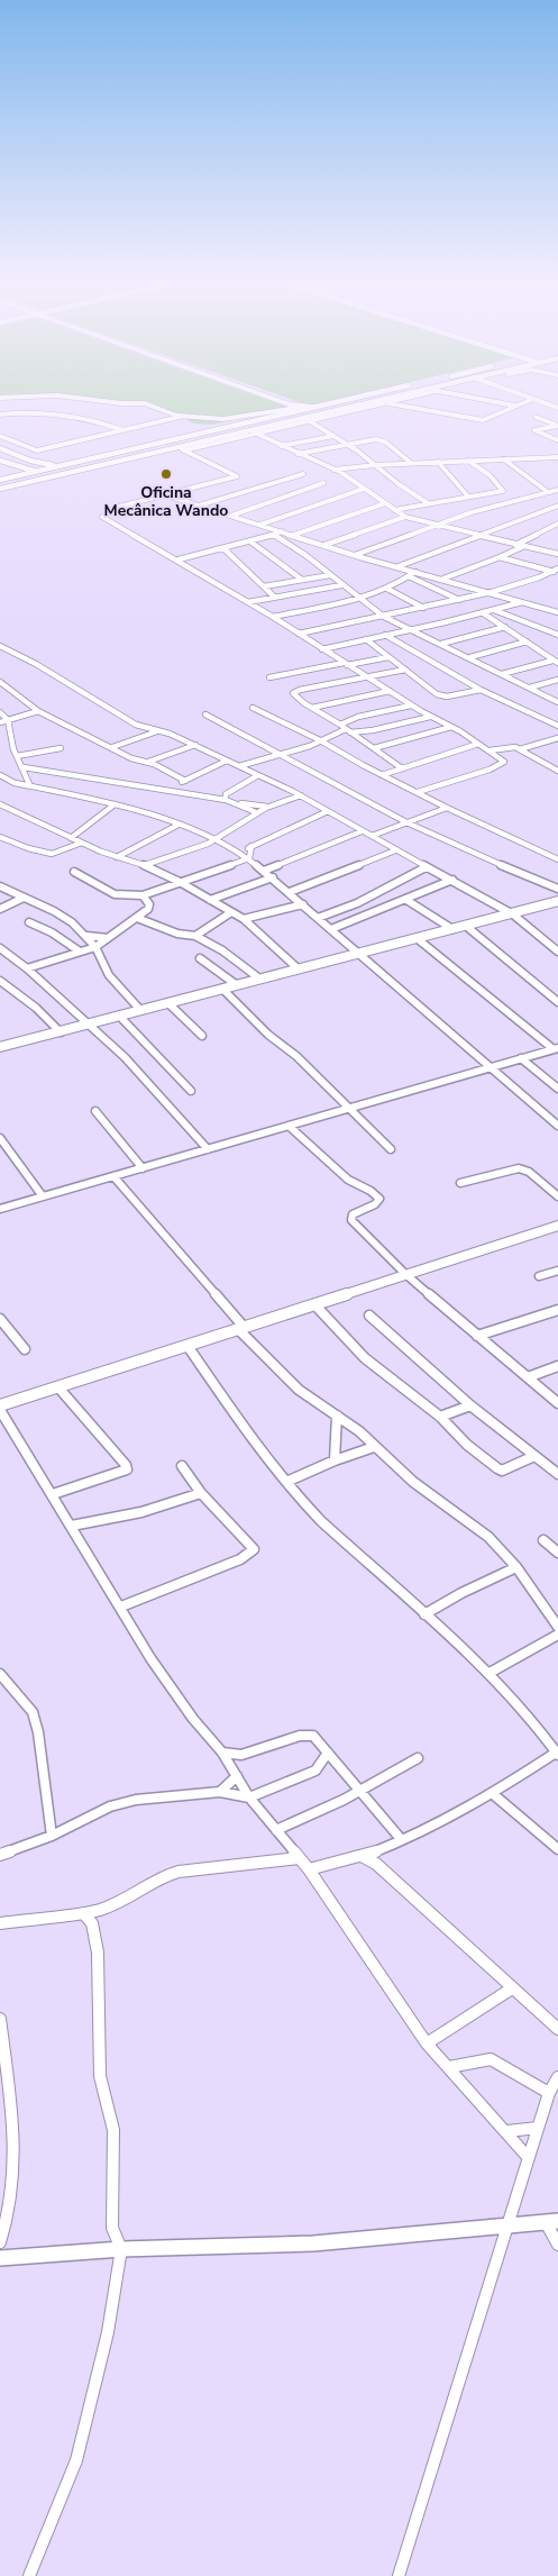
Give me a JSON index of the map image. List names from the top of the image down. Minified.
{"places":["Oficina Mecânica Wando"]}
